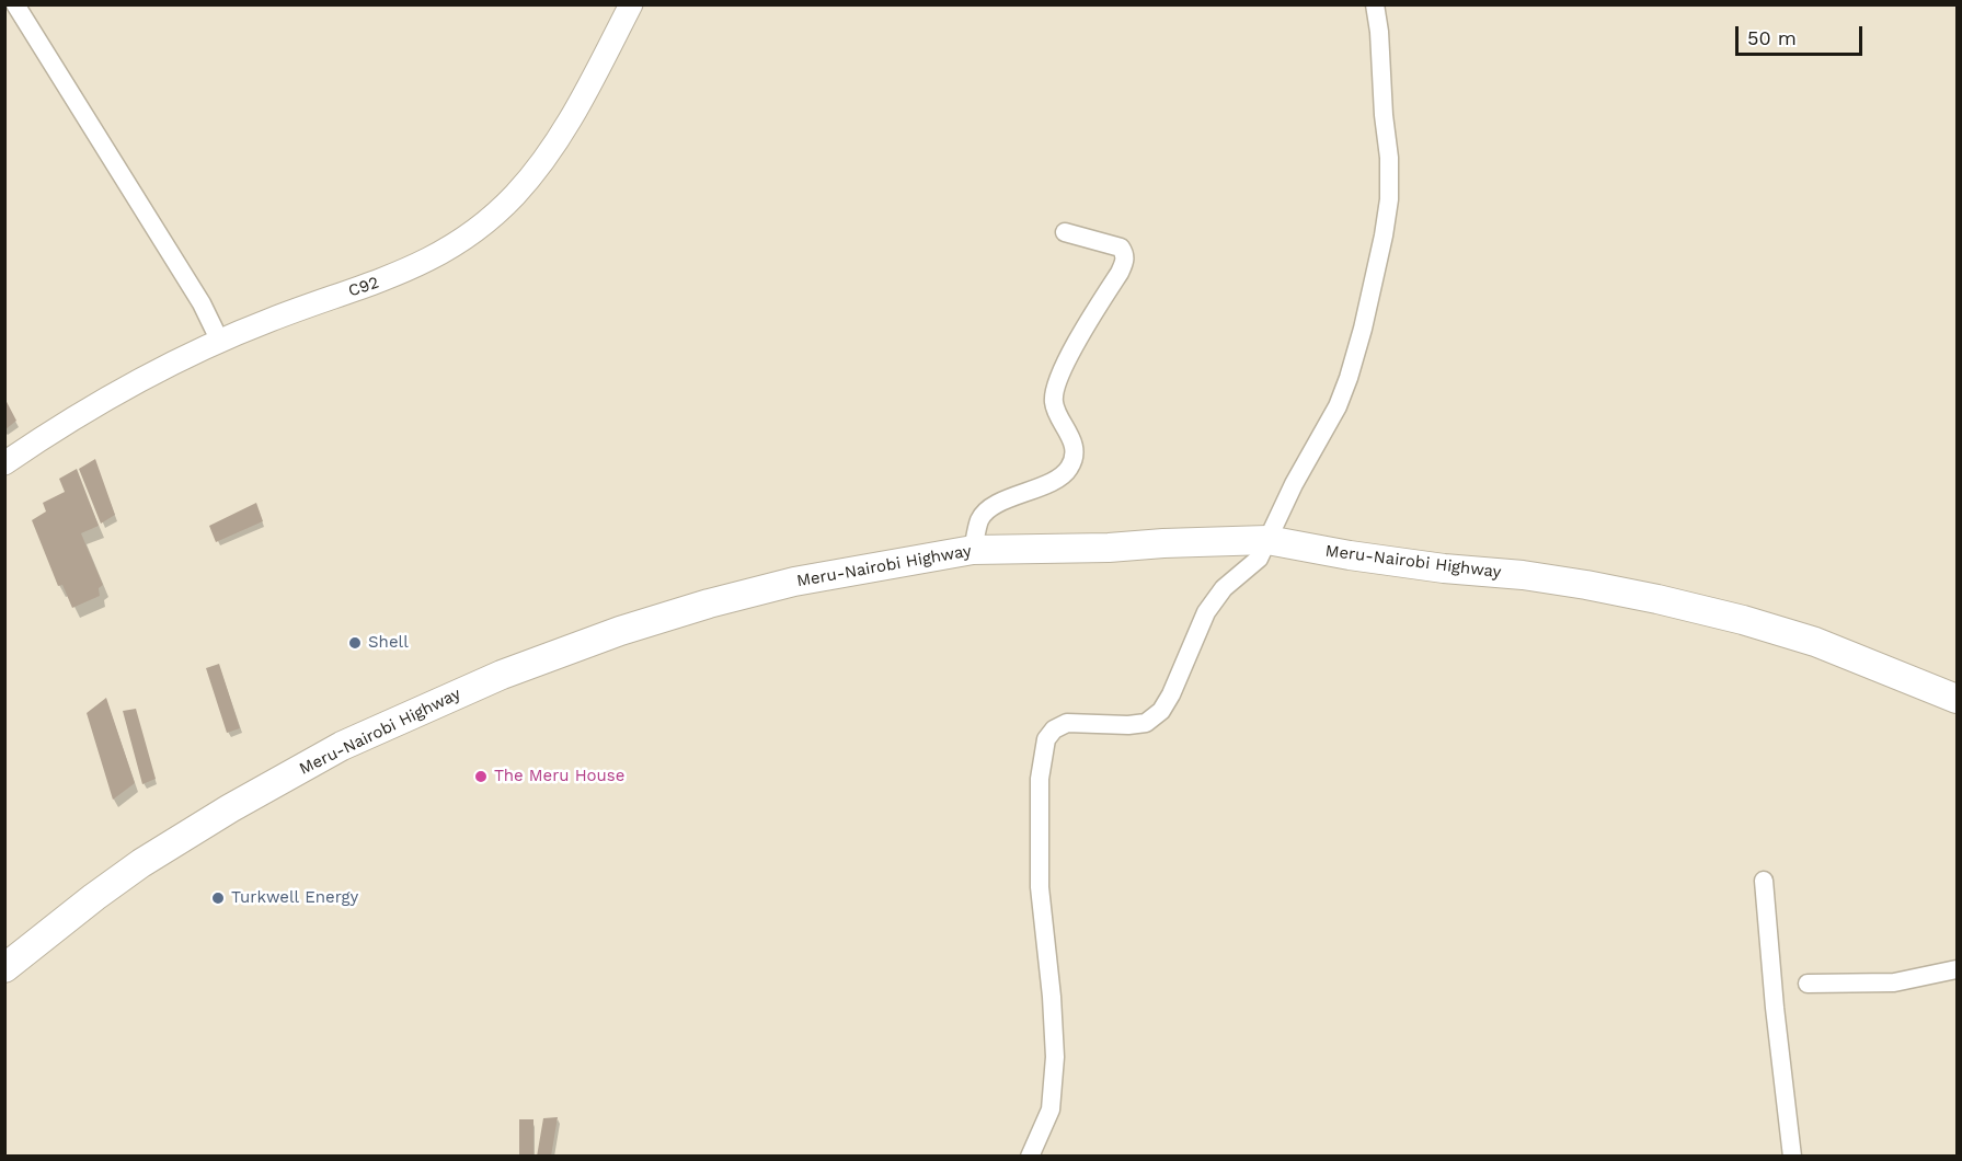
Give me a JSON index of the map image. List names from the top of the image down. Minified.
{"streets":{"highway":["Meru-Nairobi Highway"],"main road":["C92"]},"places":["Shell","The Meru House","Turkwell Energy"],"scale_bar":"50 m"}
